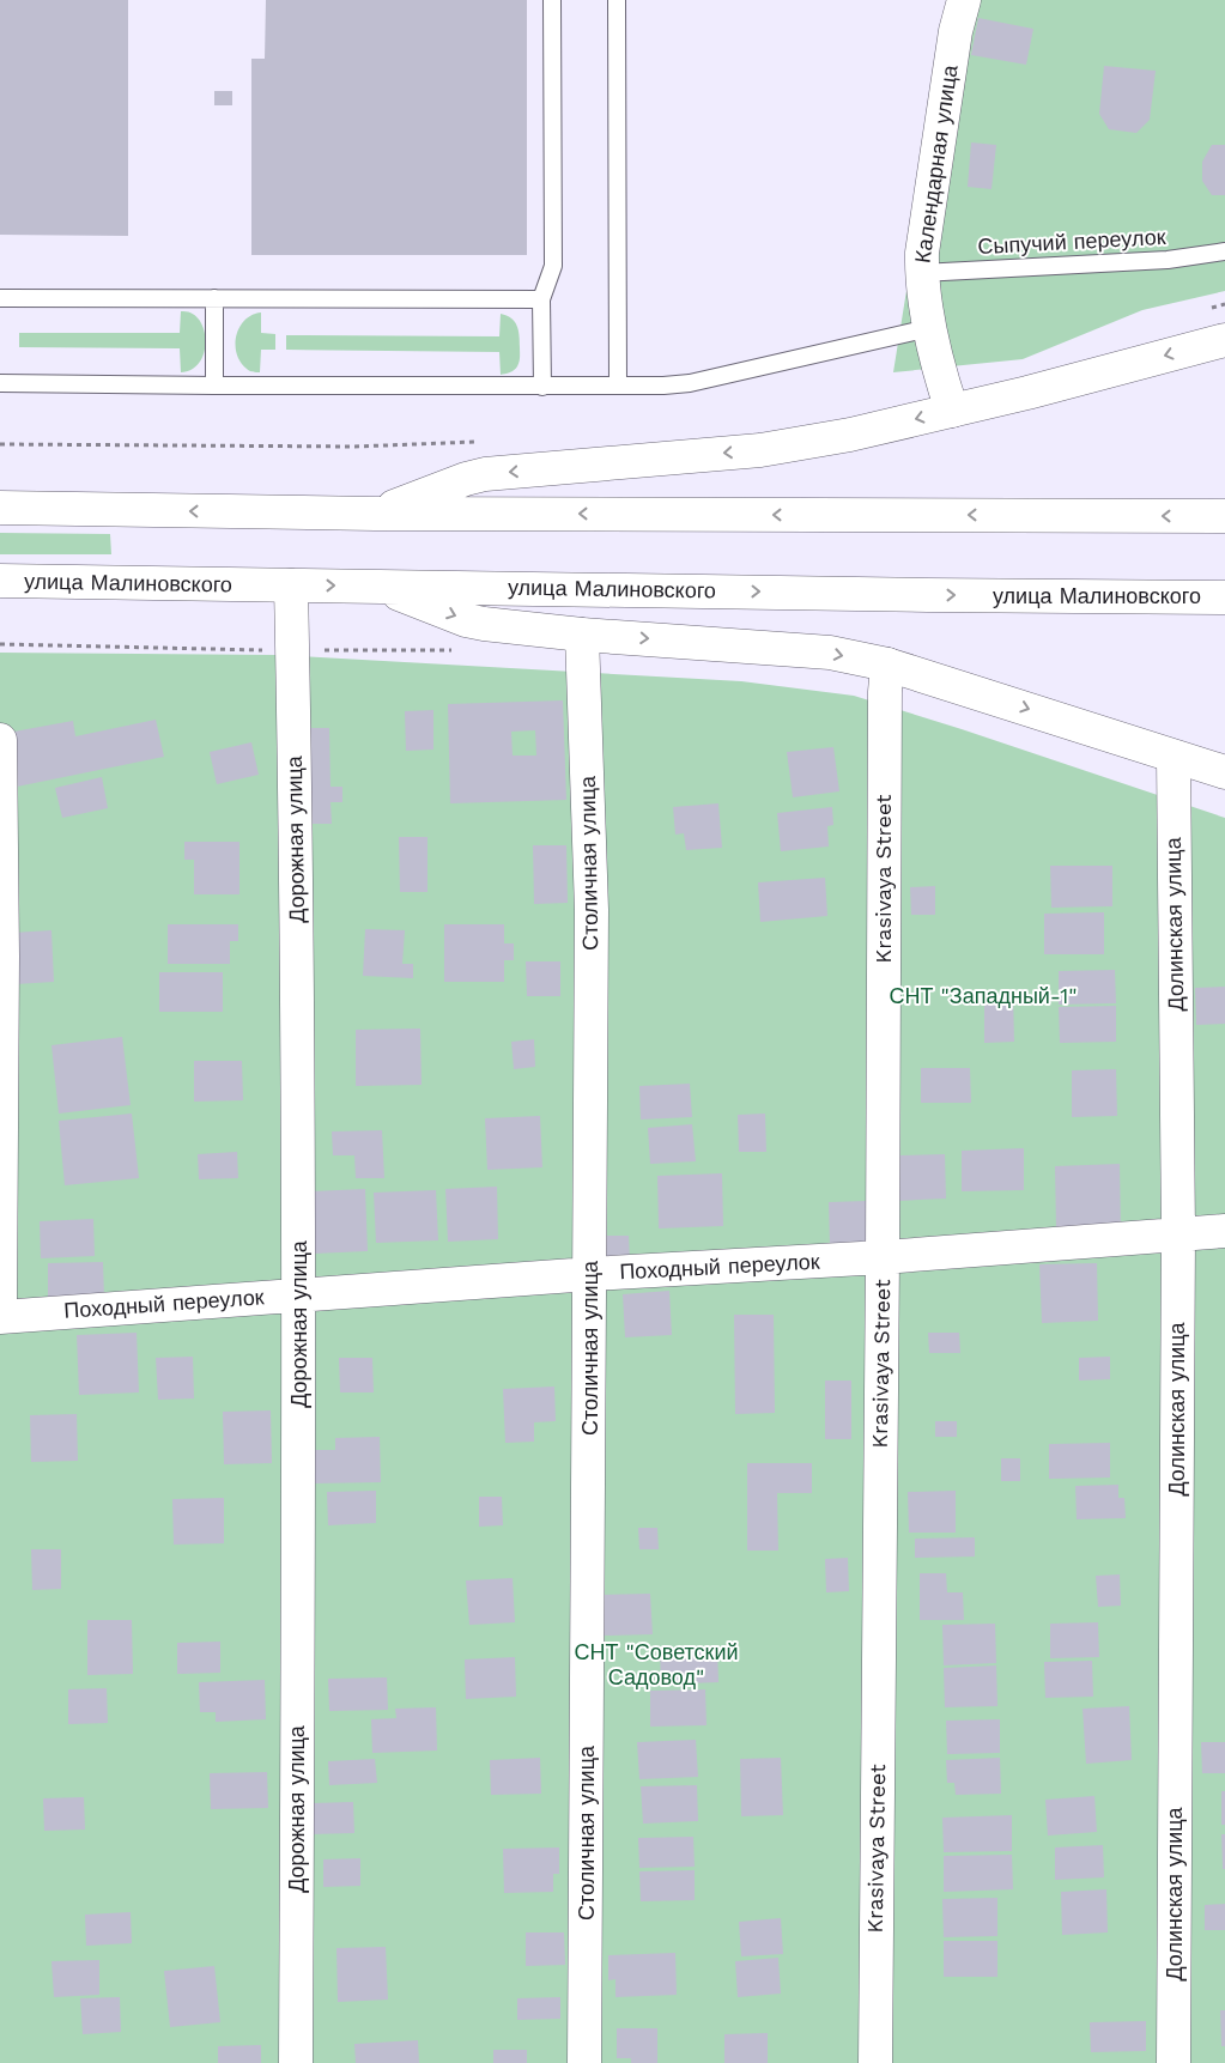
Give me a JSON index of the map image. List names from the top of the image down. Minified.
{"streets":{"main road":["Календарная улица","улица Малиновского","Дорожная улица","Столичная улица","Krasivaya Street","Долинская улица","Походный переулок"],"lane":["Сыпучий переулок"]},"crossings":[["Календарная улица","Сыпучий переулок"],["улица Малиновского","Дорожная улица"],["Дорожная улица","Походный переулок"],["Столичная улица","Походный переулок"],["Krasivaya Street","Походный переулок"],["Долинская улица","Походный переулок"]],"parks":["СНТ \"Западный-1\"","СНТ \"Советский Садовод\""]}
